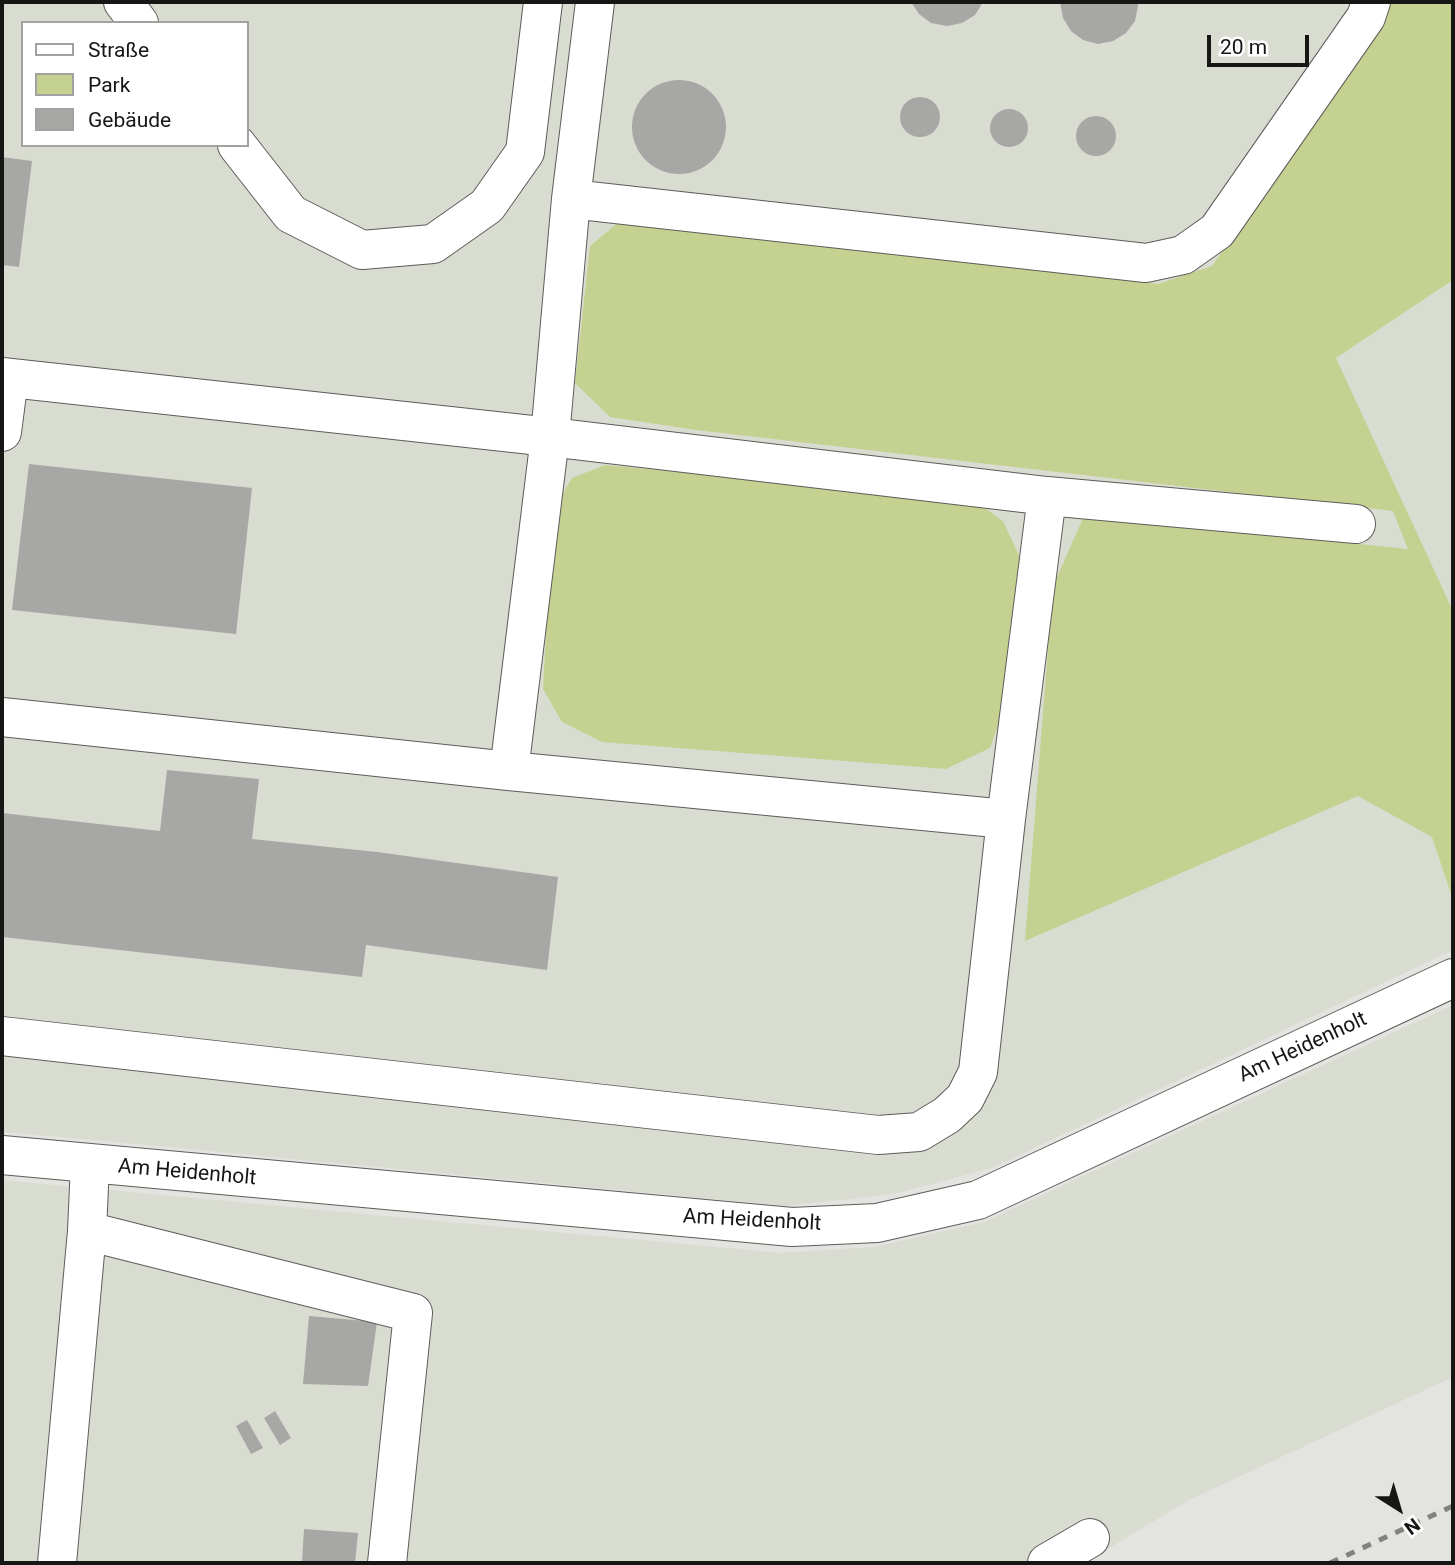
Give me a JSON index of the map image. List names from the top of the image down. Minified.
{"streets":{"street":["Am Heidenholt"]},"legend":["Straße","Park","Gebäude"],"scale_bar":"20 m","north":"bottom right"}
